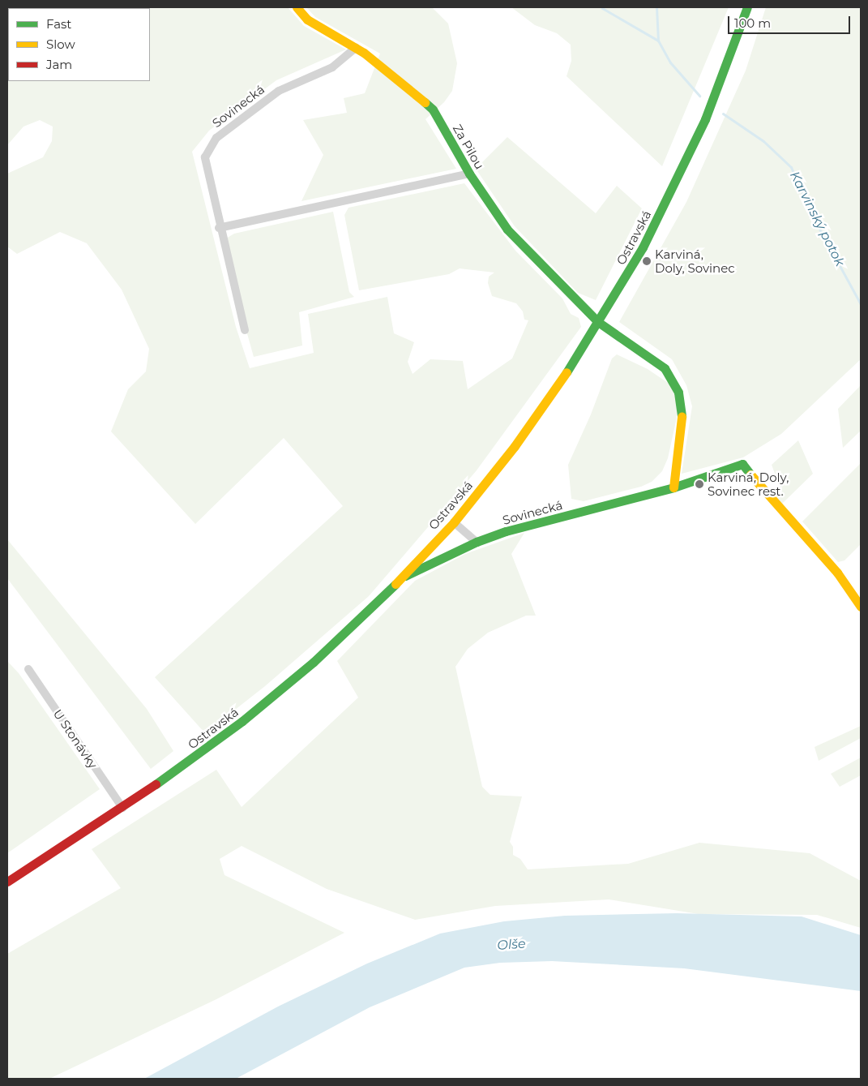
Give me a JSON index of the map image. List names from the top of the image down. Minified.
{"streets":{"street":["Sovinecká","Za Pilou","Ostravská","U Stonávky"]},"crossings":[["Sovinecká","Za Pilou"],["Sovinecká","Ostravská"],["Za Pilou","Ostravská"],["Ostravská","U Stonávky"]],"water":["Karvinský potok","Olše"],"places":["Karviná, Doly, Sovinec","Karviná, Doly, Sovinec rest."],"legend":["Fast","Slow","Jam"],"scale_bar":"100 m"}
